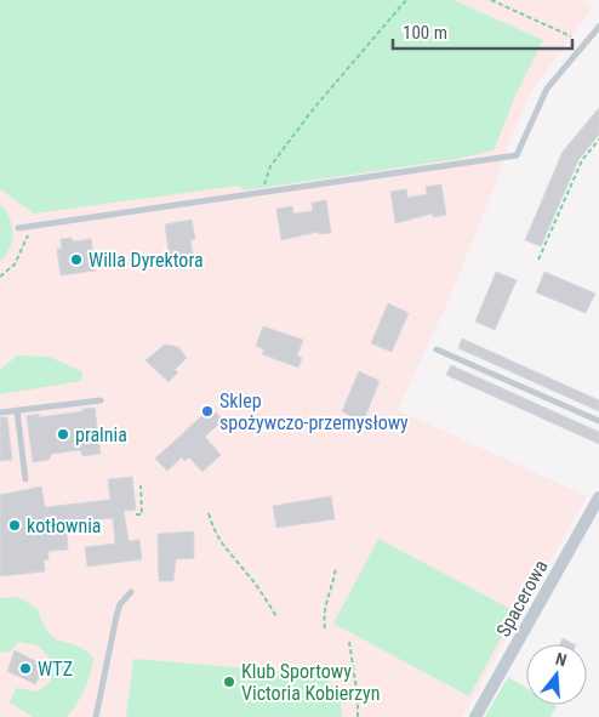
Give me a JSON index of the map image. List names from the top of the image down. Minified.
{"streets":{"street":["Spacerowa"]},"places":["Willa Dyrektora","Sklep spożywczo-przemysłowy","pralnia","kotłownia","WTZ","Klub Sportowy Victoria Kobierzyn"],"scale_bar":"100 m","north":"top"}
